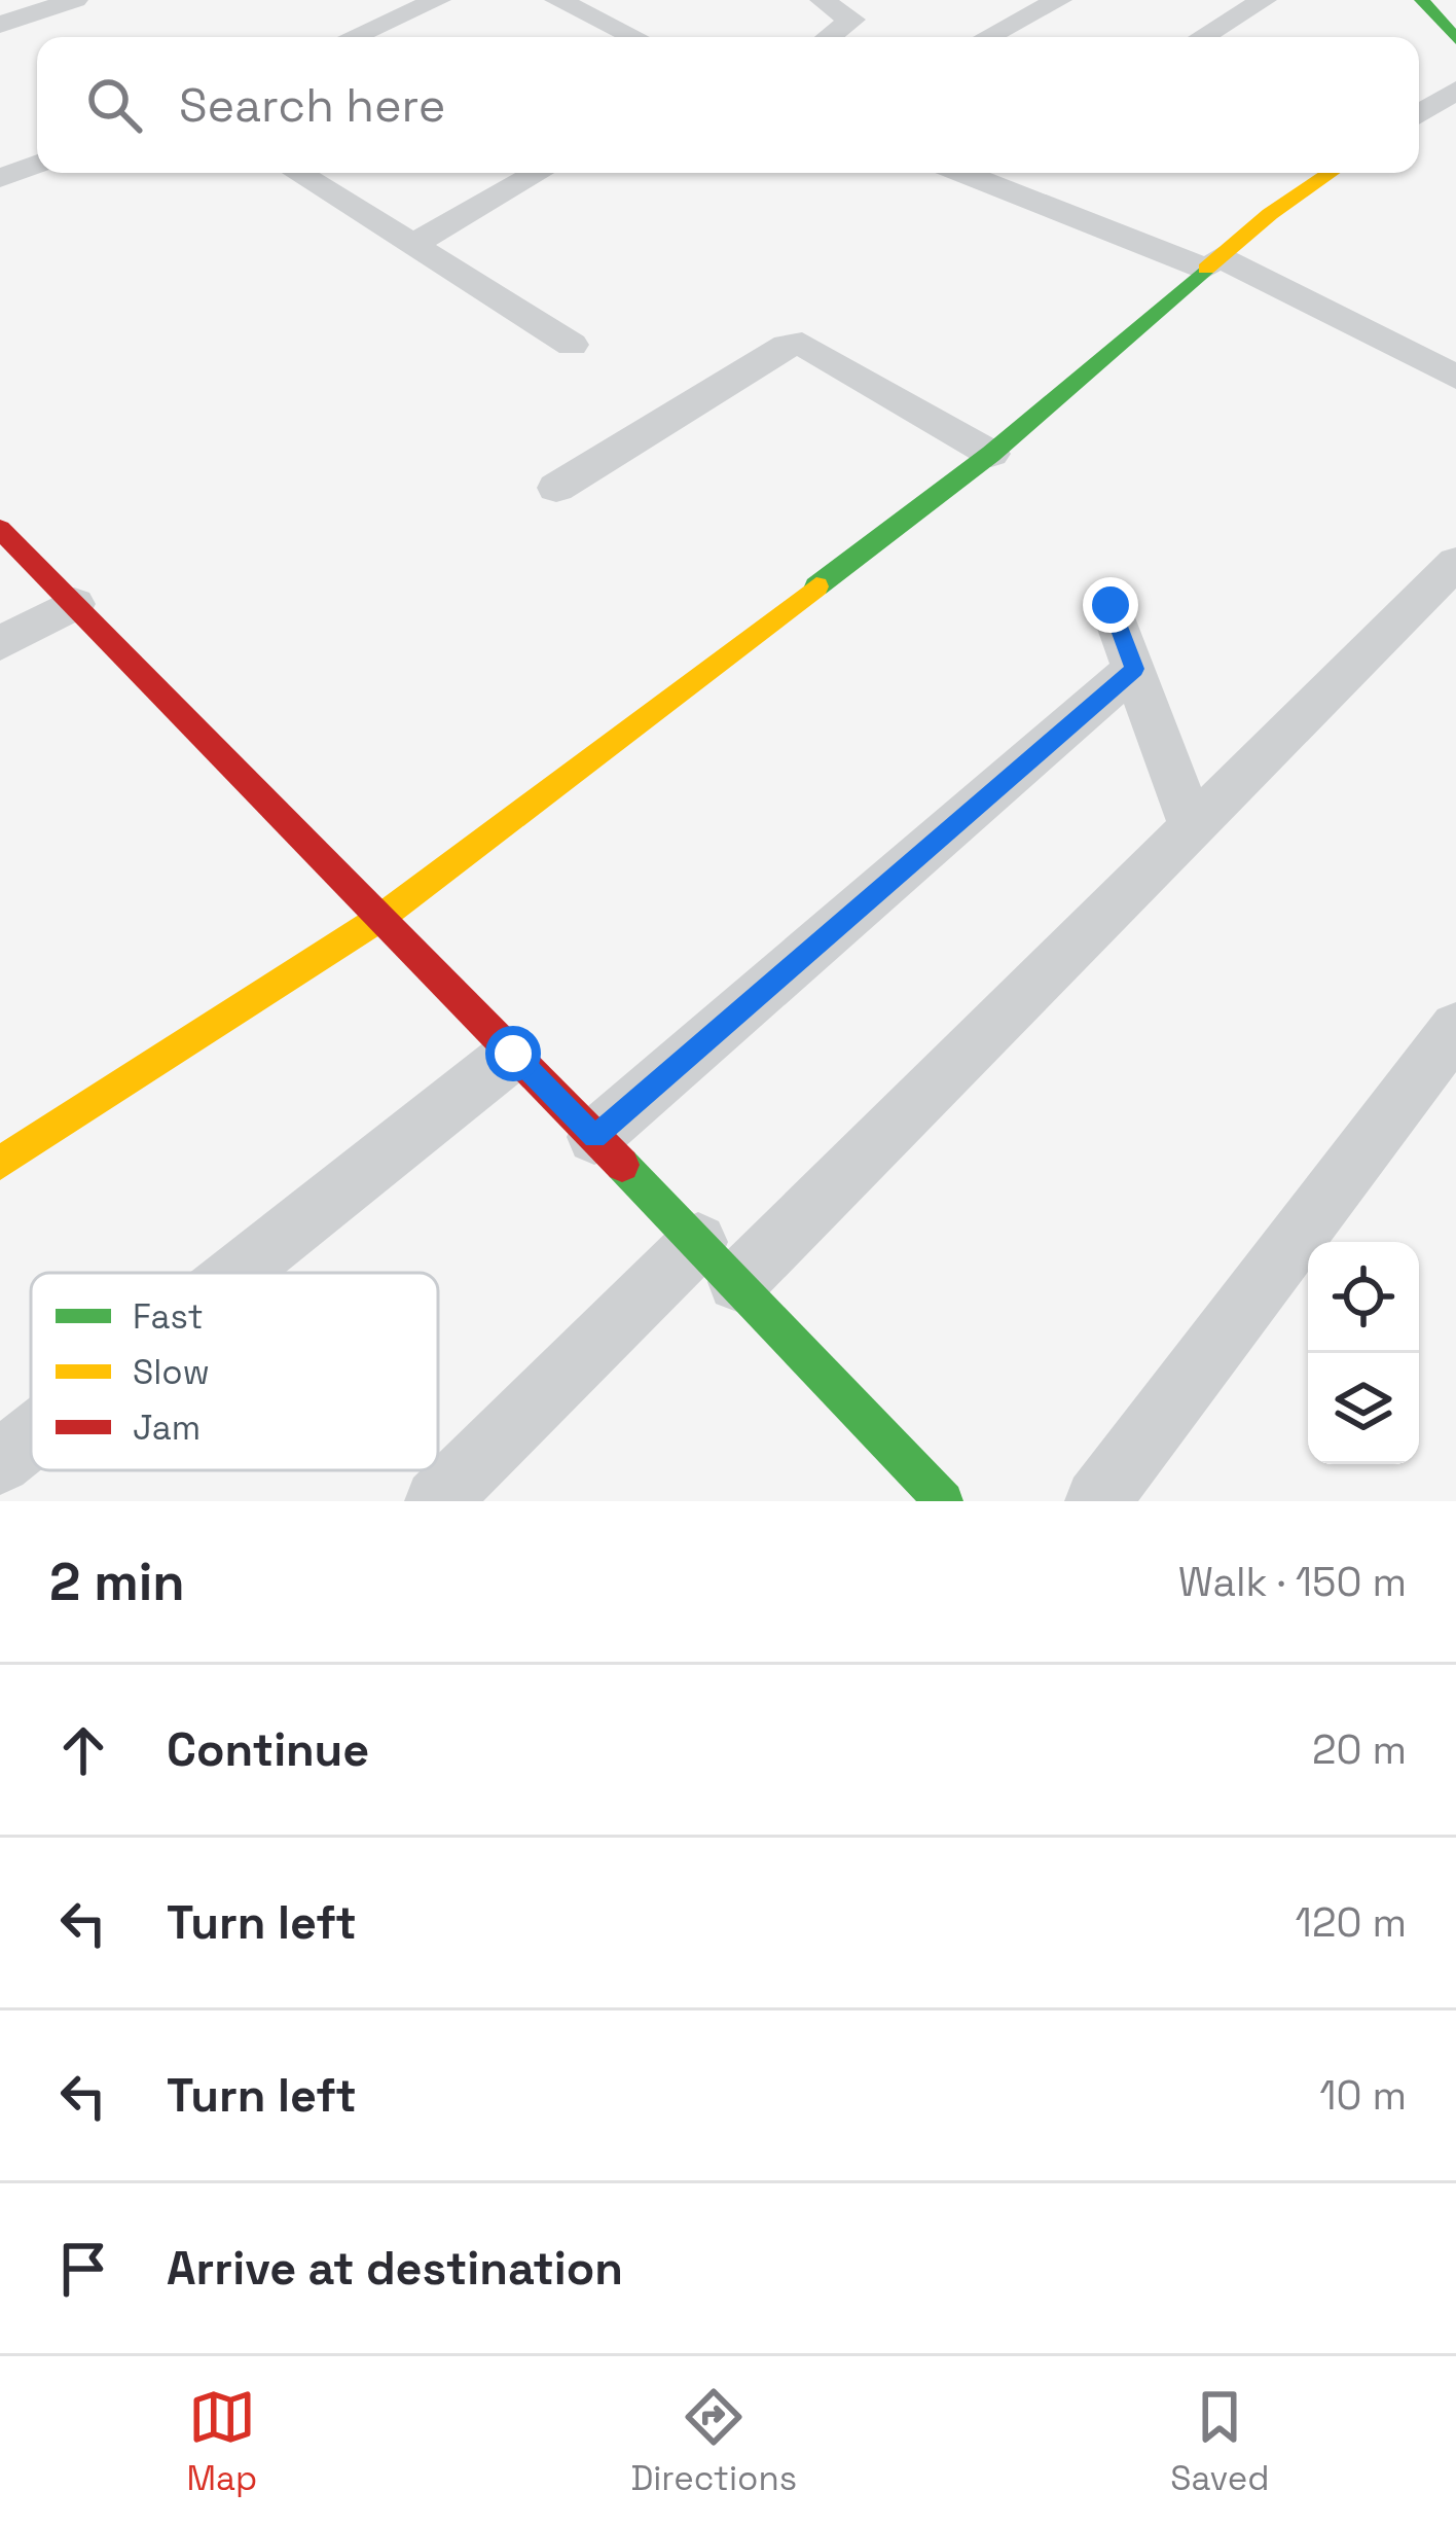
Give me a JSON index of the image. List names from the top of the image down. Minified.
{"legend":["Fast","Slow","Jam"],"page":{"search":"Search here","heading":["2 min","Walk · 150 m"],"list":[["Continue","20 m"],["Turn left","120 m"],["Turn left","10 m"],"Arrive at destination"],"nav":["Map","Directions","Saved"]}}
